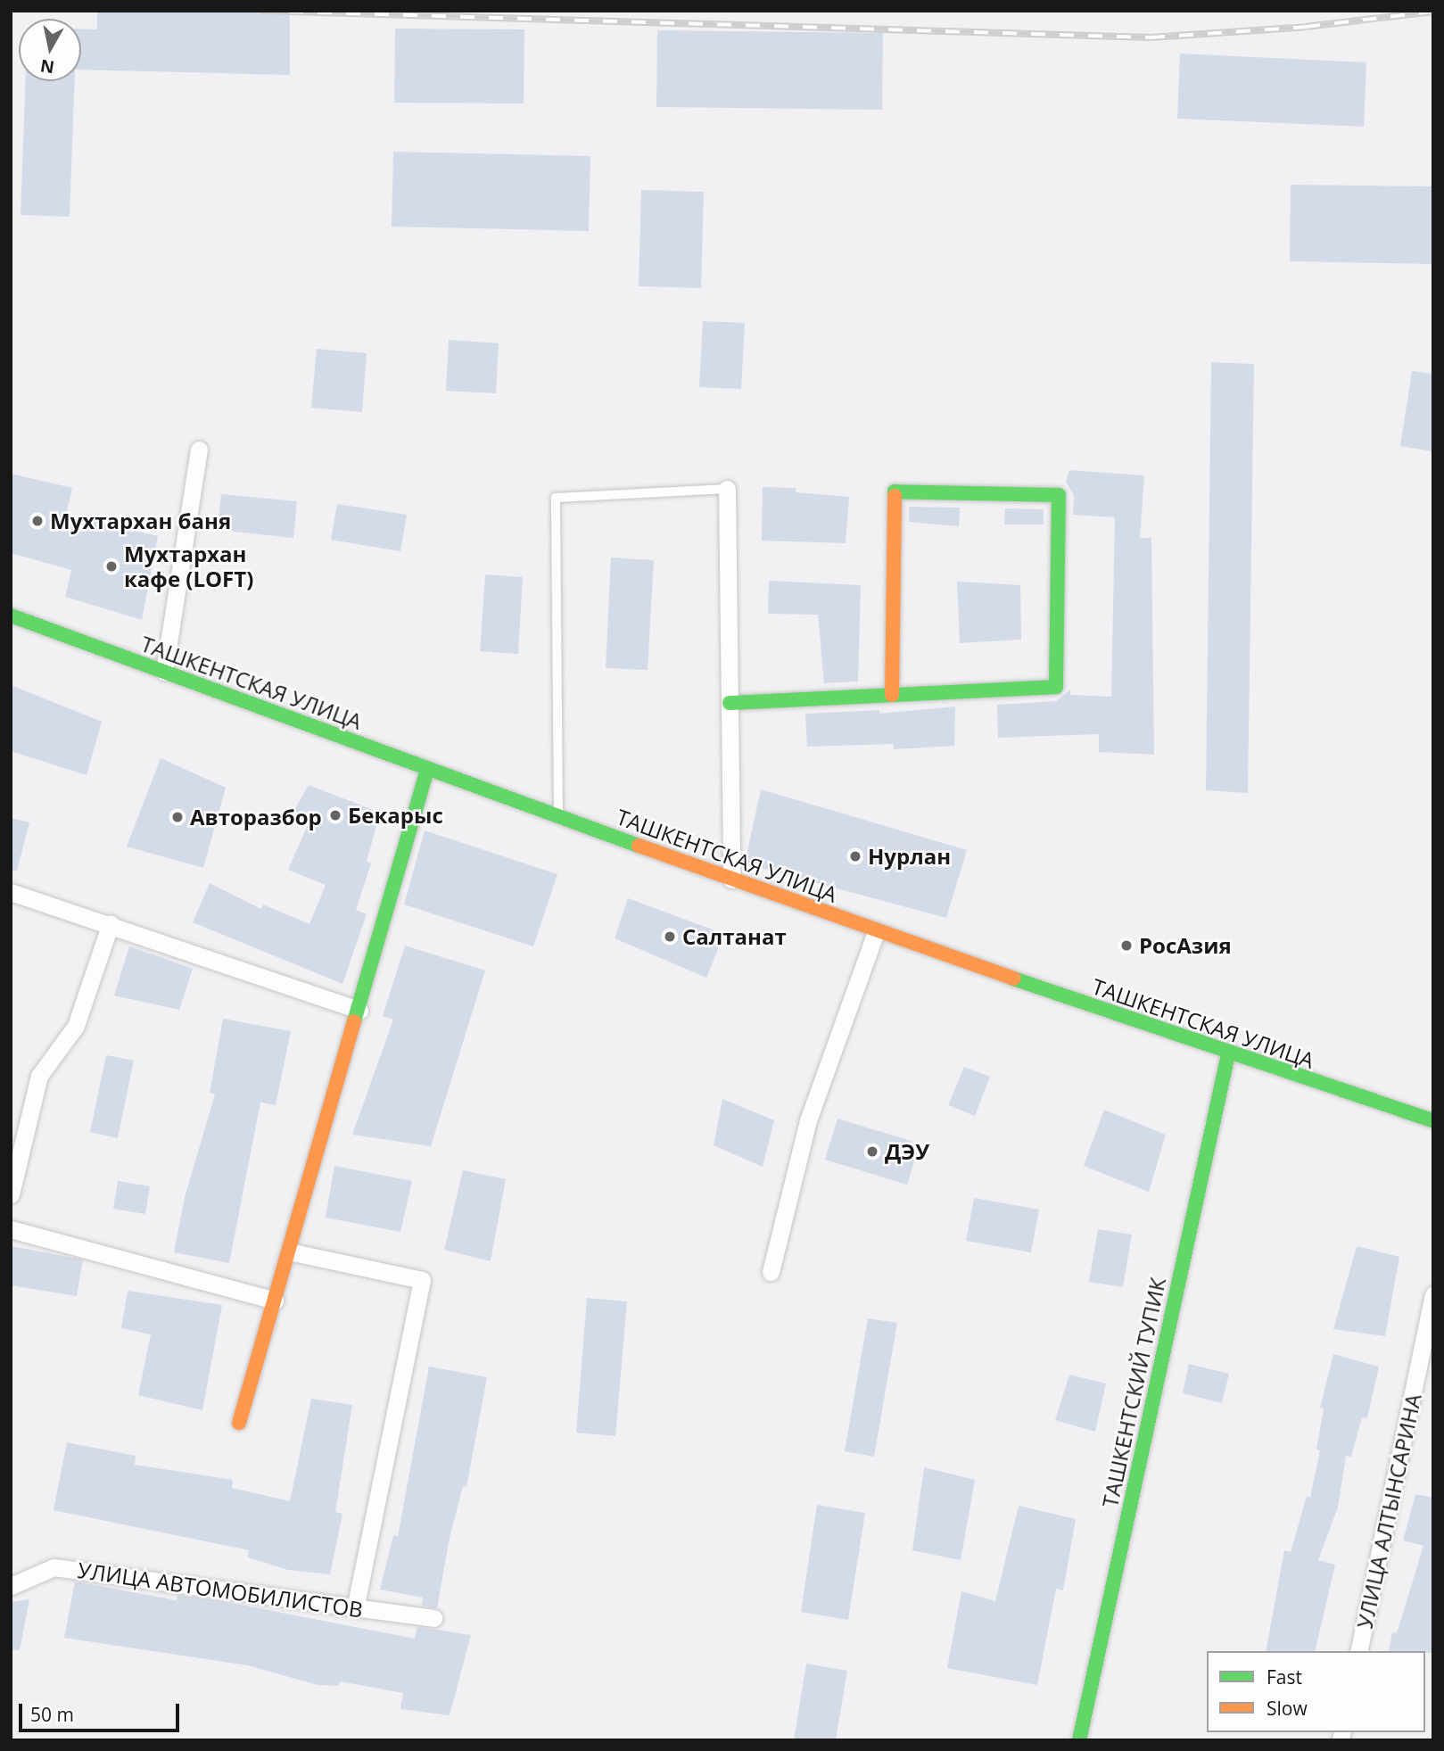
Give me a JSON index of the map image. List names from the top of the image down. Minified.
{"streets":{"street":["ТАШКЕНТСКАЯ УЛИЦА","ТАШКЕНТСКИЙ ТУПИК","УЛИЦА АЛТЫНСАРИНА","УЛИЦА АВТОМОБИЛИСТОВ"]},"crossings":[["ТАШКЕНТСКАЯ УЛИЦА","ТАШКЕНТСКИЙ ТУПИК"]],"places":["Мухтархан баня","Мухтархан кафе (LOFT)","Бекарыс","Авторазбор","Нурлан","Салтанат","РосАзия","ДЭУ"],"legend":["Fast","Slow"],"scale_bar":"50 m","north":"bottom"}
